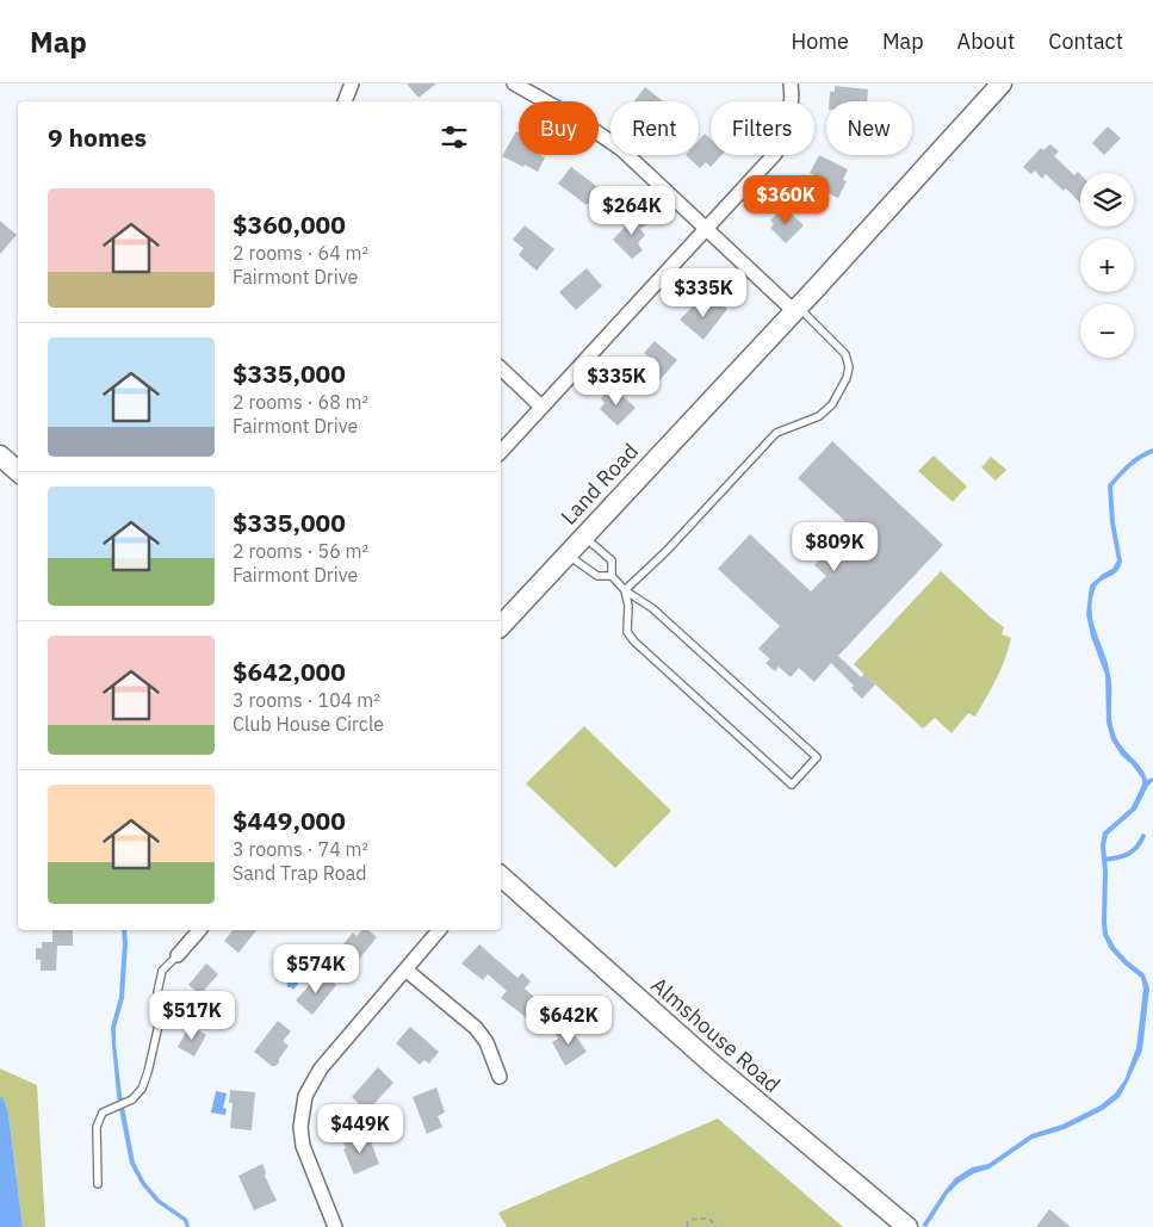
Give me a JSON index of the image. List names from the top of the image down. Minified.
{"streets":{"street":["Land Road","Almshouse Road"]},"page":{"header":"Map","nav":["Home","Map","About","Contact"],"chip":["Buy","Rent","Filters","New"],"heading":"9 homes","map_buttons":["+","−"],"list":[{"name":"$360,000","note":"2 rooms · 64 m² · Fairmont Drive"},{"name":"$335,000","note":"2 rooms · 68 m² · Fairmont Drive"},{"name":"$335,000","note":"2 rooms · 56 m² · Fairmont Drive"},{"name":"$642,000","note":"3 rooms · 104 m² · Club House Circle"},{"name":"$449,000","note":"3 rooms · 74 m² · Sand Trap Road"}],"price":["$360K","$264K","$335K","$335K","$809K","$574K","$517K","$642K","$449K"]}}
